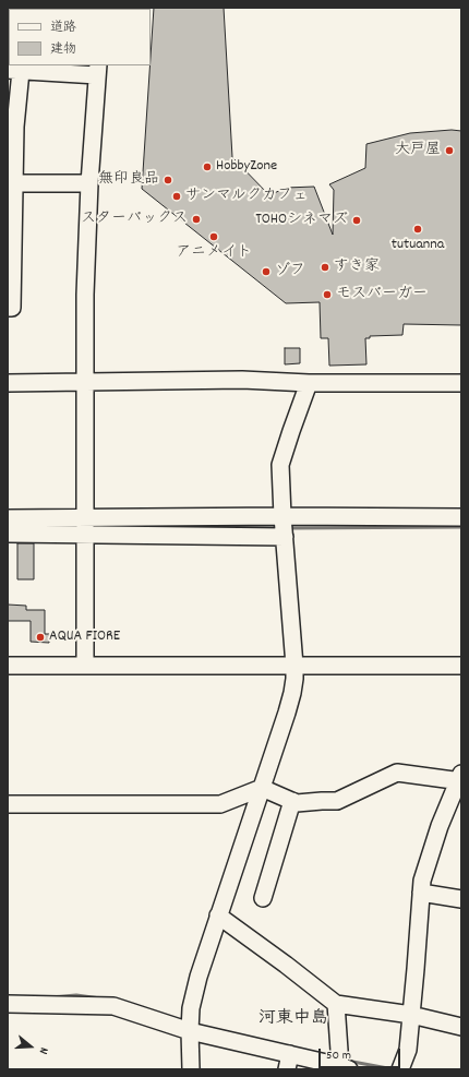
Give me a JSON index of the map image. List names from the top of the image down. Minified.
{"districts":["河東中島"],"places":["大戸屋","HobbyZone","無印良品","サンマルクカフェ","スターバックス","TOHOシネマズ","tutuanna","アニメイト","すき家","ゾフ","モスバーガー","AQUA FIORE"],"legend":["道路","建物"],"scale_bar":"50 m","north":"right"}
